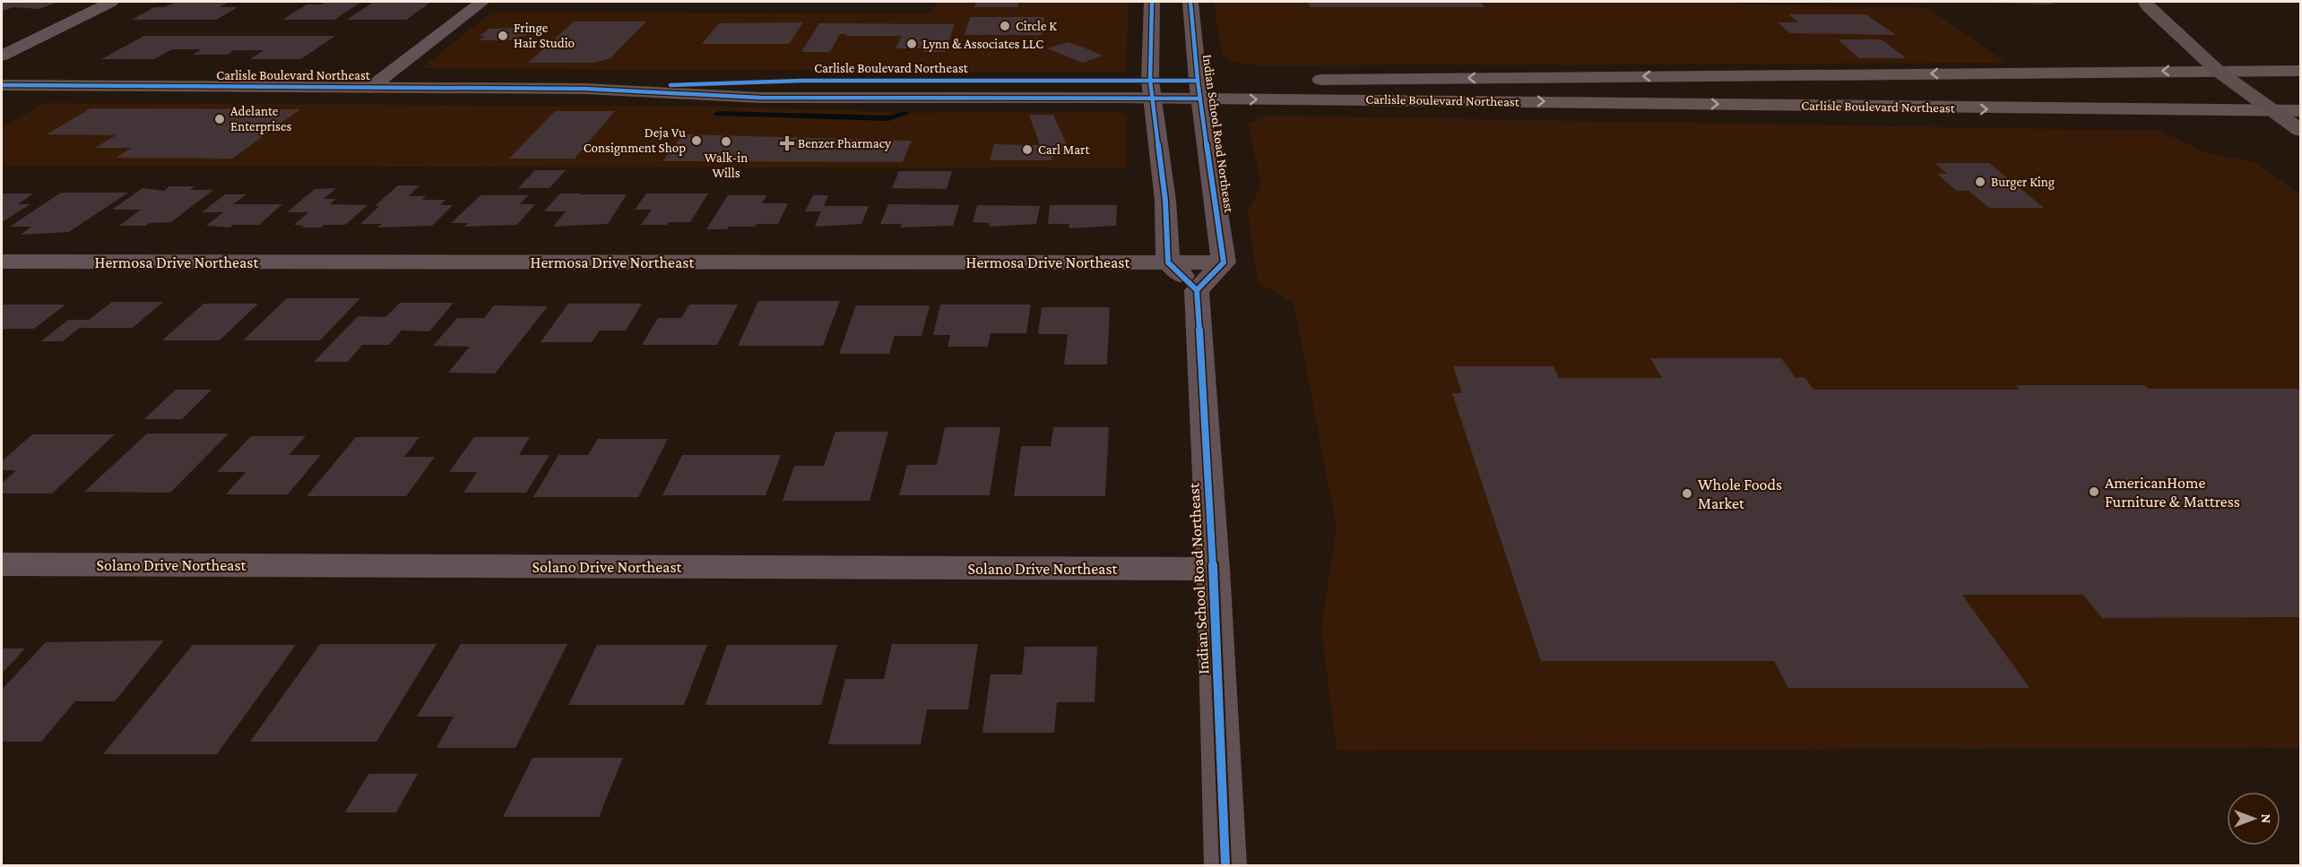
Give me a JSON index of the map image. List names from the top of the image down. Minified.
{"streets":{"main road":["Carlisle Boulevard Northeast"],"street":["Indian School Road Northeast","Hermosa Drive Northeast","Solano Drive Northeast"]},"crossings":[["Carlisle Boulevard Northeast","Indian School Road Northeast"],["Indian School Road Northeast","Hermosa Drive Northeast"],["Indian School Road Northeast","Solano Drive Northeast"]],"places":{"other":["Circle K","Fringe Hair Studio","Lynn & Associates LLC","Adelante Enterprises","Deja Vu Consignment Shop","Walk-in Wills","Carl Mart","Burger King","AmericanHome Furniture & Mattress","Whole Foods Market"],"health":["Benzer Pharmacy"]},"north":"right"}
